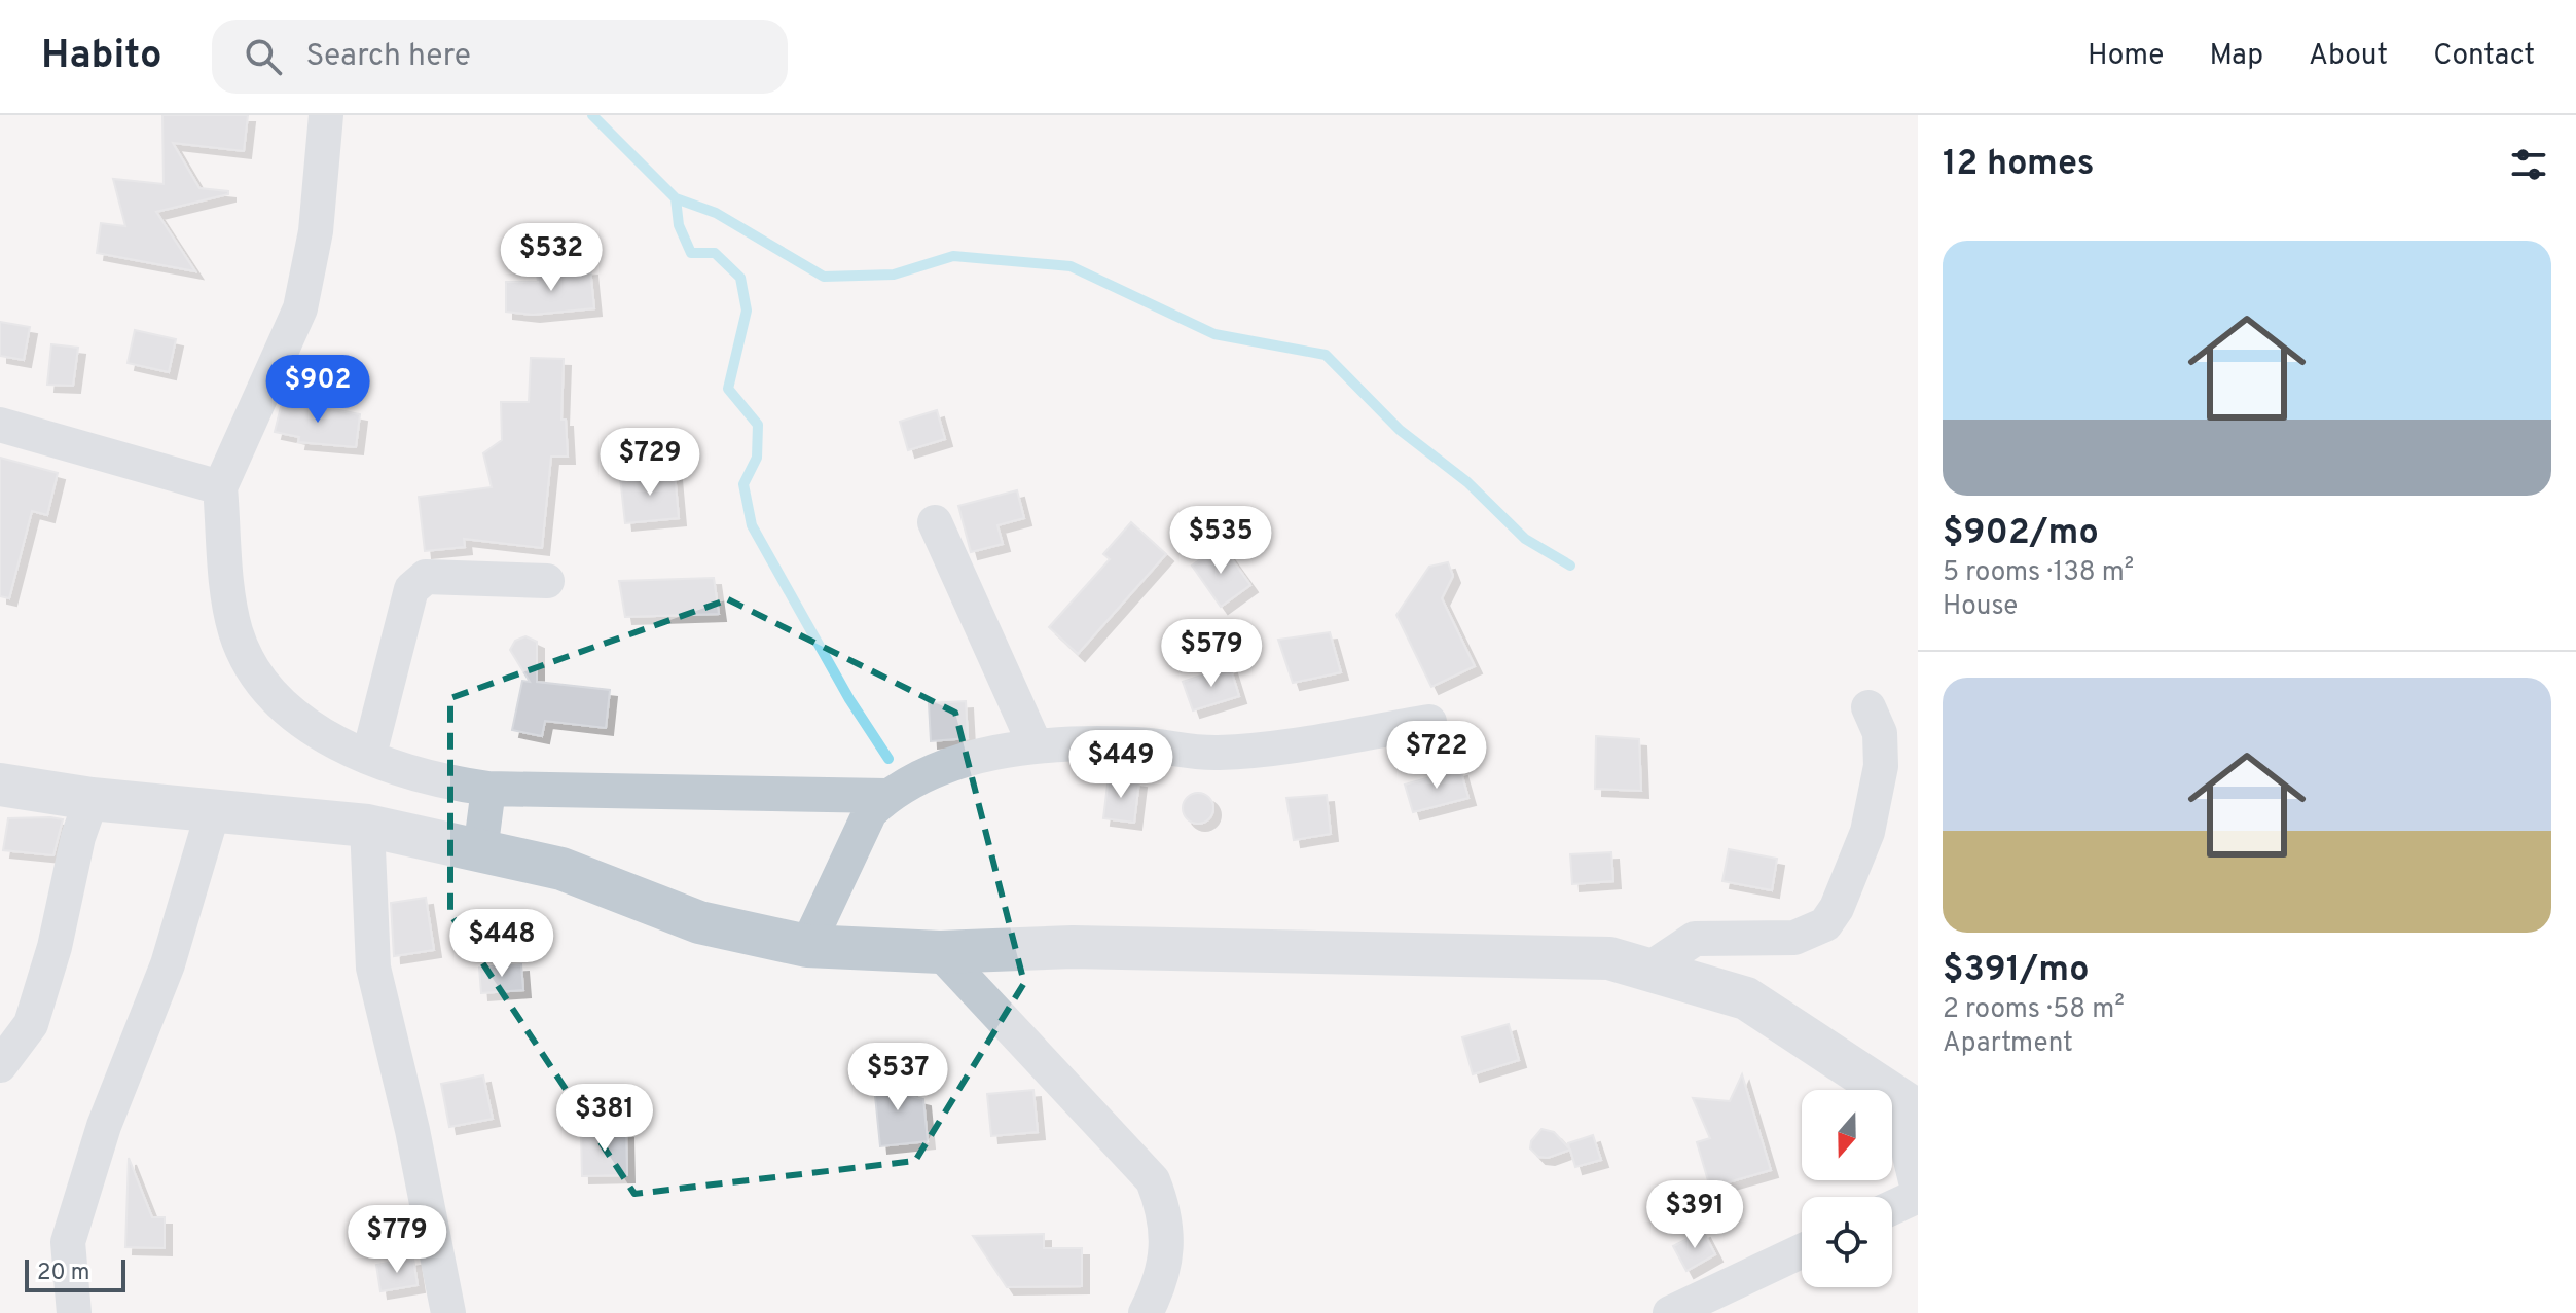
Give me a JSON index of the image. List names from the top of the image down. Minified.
{"scale_bar":"20 m","north":"bottom","page":{"header":"Habito","search":"Search here","nav":["Home","Map","About","Contact"],"heading":"12 homes","list":[{"name":"$902/mo","note":"5 rooms · 138 m² · House"},{"name":"$391/mo","note":"2 rooms · 58 m² · Apartment"}],"price":["$532","$902","$729","$535","$579","$722","$449","$448","$537","$381","$391","$779"],"scale":"20 m"}}
